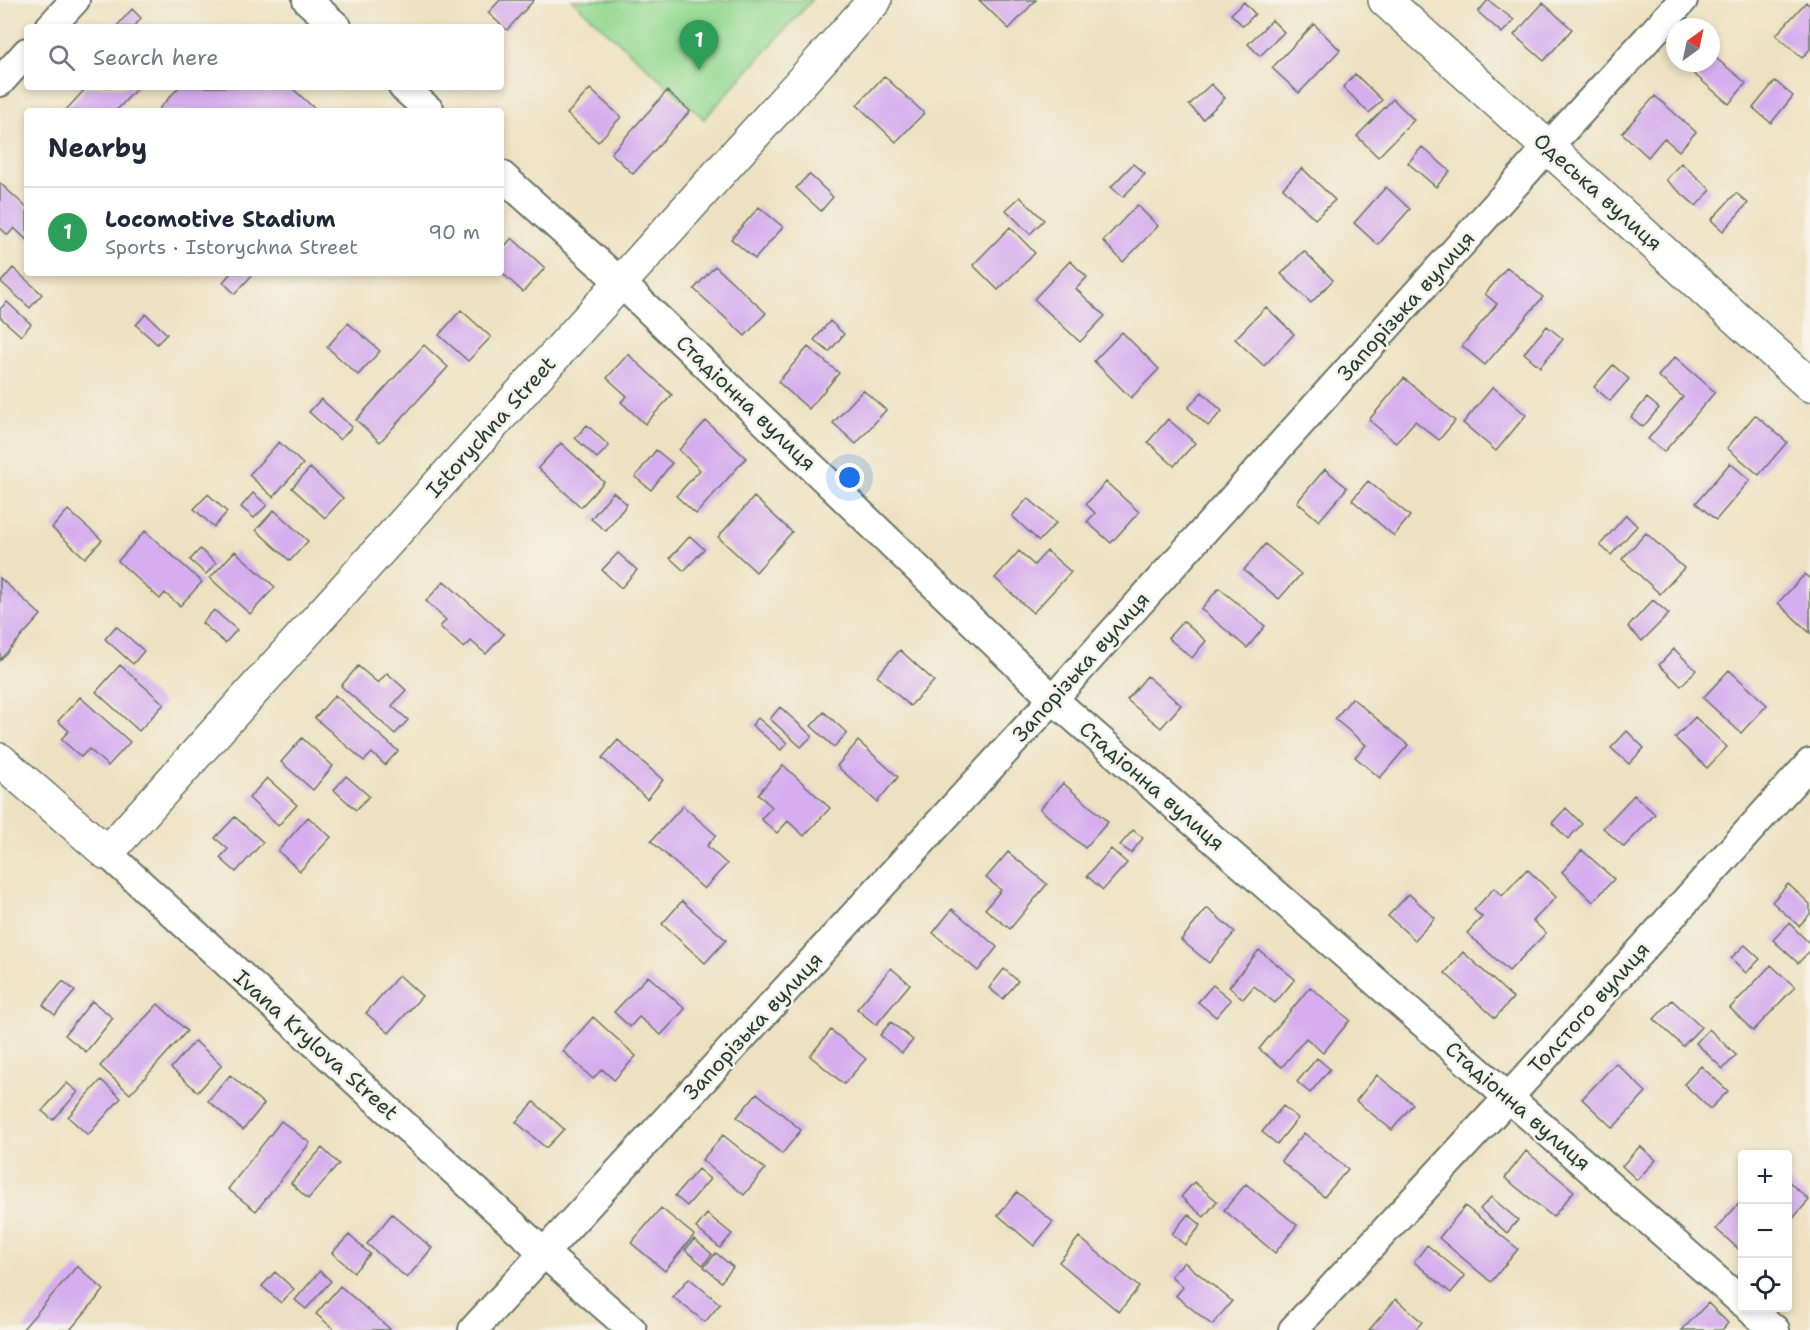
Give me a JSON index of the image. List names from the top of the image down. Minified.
{"streets":{"street":["Одеська вулиця","Запорізька вулиця","Стадіонна вулиця","Istorychna Street","Толстого вулиця","Ivana Krylova Street"]},"crossings":[["Одеська вулиця","Запорізька вулиця"],["Запорізька вулиця","Стадіонна вулиця"],["Запорізька вулиця","Ivana Krylova Street"],["Стадіонна вулиця","Istorychna Street"],["Стадіонна вулиця","Толстого вулиця"],["Istorychna Street","Ivana Krylova Street"]],"north":"top right","page":{"pins":"1","search":"Search here","heading":"Nearby","list":[{"mark":"1","name":"Locomotive Stadium","note":"Sports · Istorychna Street","value":"90 m"}],"map_buttons":["+","−"]}}
